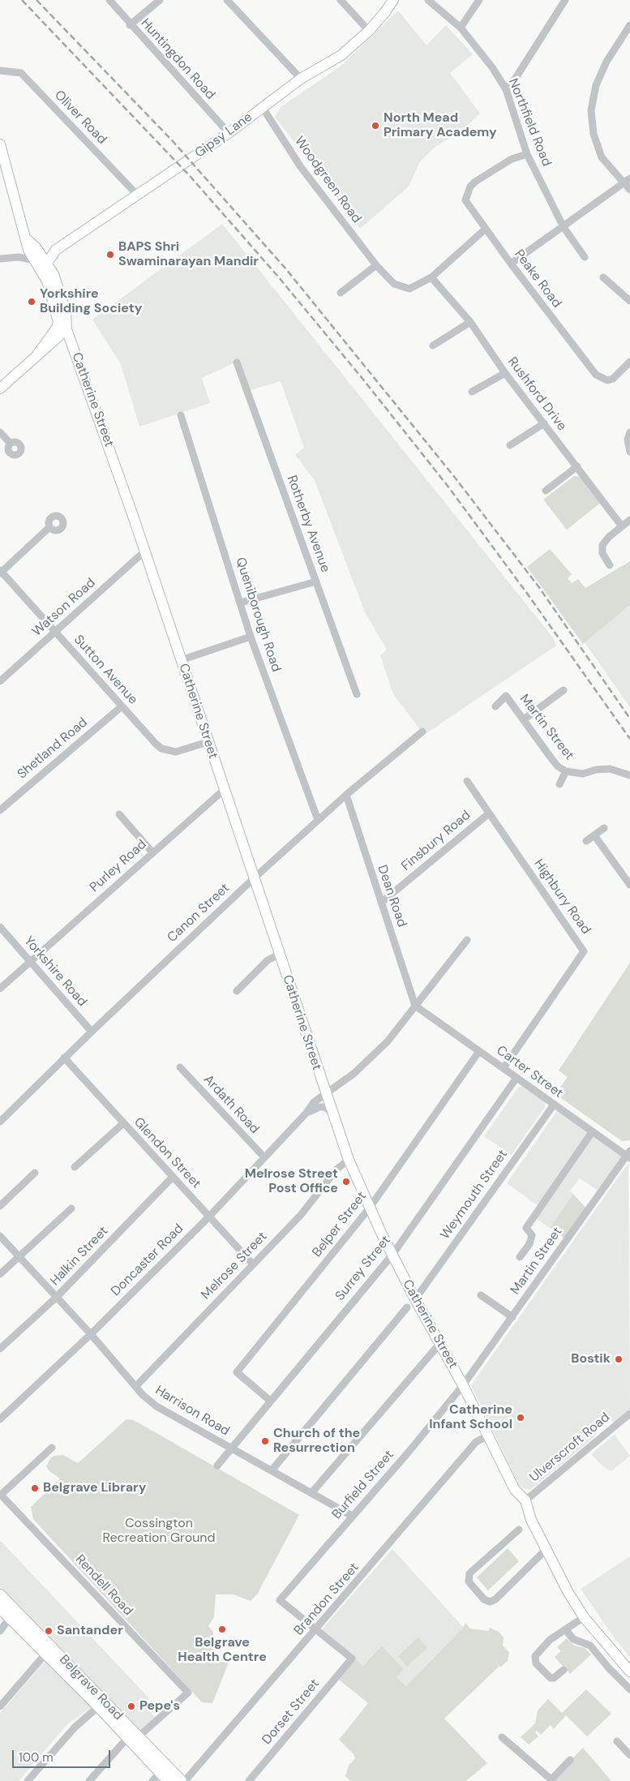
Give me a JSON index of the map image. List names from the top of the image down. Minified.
{"streets":{"main road":["Belgrave Road"],"street":["Huntingdon Road","Oliver Road","Northfield Road","Gipsy Lane","Woodgreen Road","Peake Road","Rushford Drive","Catherine Street","Rotherby Avenue","Watson Road","Queniborough Road","Sutton Avenue","Martin Street","Shetland Road","Finsbury Road","Purley Road","Dean Road","Highbury Road","Canon Street","Yorkshire Road","Carter Street","Ardath Road","Glendon Street","Weymouth Street","Belper Street","Halkin Street","Doncaster Road","Melrose Street","Surrey Street","Harrison Road","Ulverscroft Road","Burfield Street","Rendell Road","Brandon Street","Dorset Street"]},"crossings":[["Huntingdon Road","Gipsy Lane"],["Oliver Road","Gipsy Lane"],["Northfield Road","Peake Road"],["Gipsy Lane","Woodgreen Road"],["Gipsy Lane","Catherine Street"],["Woodgreen Road","Peake Road"],["Woodgreen Road","Rushford Drive"],["Catherine Street","Watson Road"],["Catherine Street","Sutton Avenue"],["Catherine Street","Martin Street"],["Catherine Street","Purley Road"],["Catherine Street","Canon Street"],["Catherine Street","Weymouth Street"],["Catherine Street","Belper Street"],["Catherine Street","Doncaster Road"],["Catherine Street","Melrose Street"],["Catherine Street","Surrey Street"],["Catherine Street","Ulverscroft Road"],["Catherine Street","Burfield Street"],["Catherine Street","Brandon Street"],["Watson Road","Sutton Avenue"],["Queniborough Road","Canon Street"],["Sutton Avenue","Shetland Road"],["Martin Street","Carter Street"],["Martin Street","Burfield Street"],["Finsbury Road","Dean Road"],["Finsbury Road","Highbury Road"],["Purley Road","Yorkshire Road"],["Dean Road","Canon Street"],["Dean Road","Carter Street"],["Dean Road","Doncaster Road"],["Highbury Road","Carter Street"],["Canon Street","Yorkshire Road"],["Canon Street","Glendon Street"],["Carter Street","Weymouth Street"],["Carter Street","Belper Street"],["Carter Street","Doncaster Road"],["Carter Street","Surrey Street"],["Ardath Road","Doncaster Road"],["Glendon Street","Halkin Street"],["Glendon Street","Doncaster Road"],["Glendon Street","Melrose Street"],["Belper Street","Surrey Street"],["Halkin Street","Harrison Road"],["Doncaster Road","Harrison Road"],["Melrose Street","Harrison Road"],["Surrey Street","Harrison Road"],["Harrison Road","Burfield Street"],["Burfield Street","Brandon Street"],["Burfield Street","Dorset Street"],["Rendell Road","Belgrave Road"],["Brandon Street","Dorset Street"]],"parks":["Cossington Recreation Ground"],"places":["North Mead Primary Academy","BAPS Shri Swaminarayan Mandir","Yorkshire Building Society","Melrose Street Post Office","Bostik","Catherine Infant School","Church of the Resurrection","Belgrave Library","Belgrave Health Centre","Santander","Pepe's"],"scale_bar":"100 m"}
